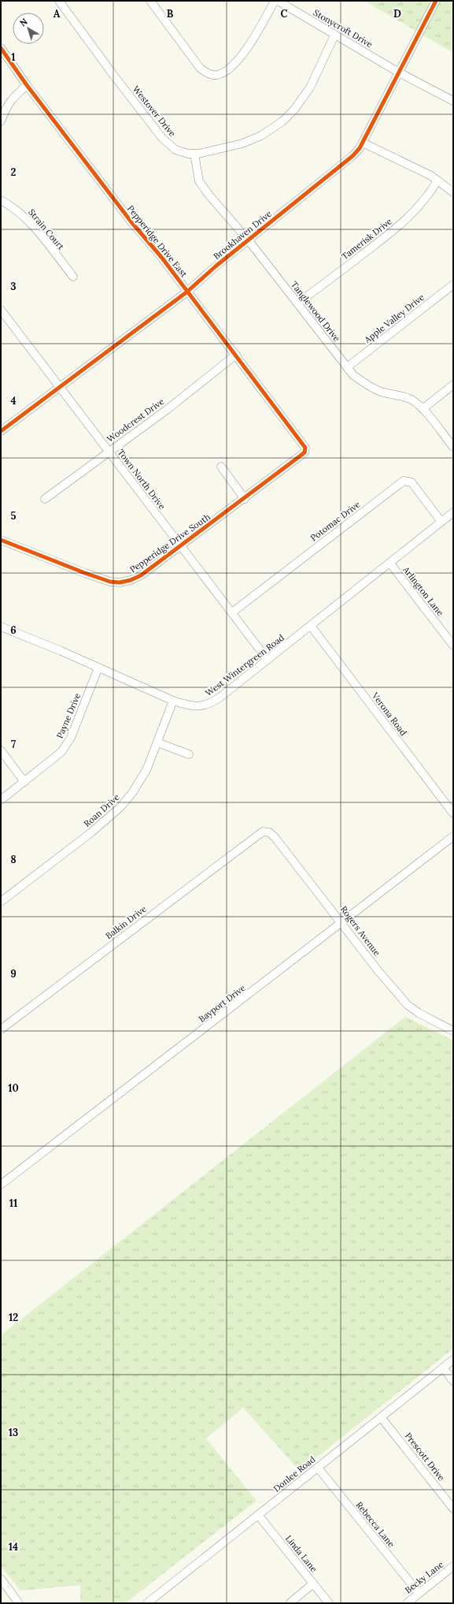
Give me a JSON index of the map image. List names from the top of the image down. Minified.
{"streets":{"street":["Stonycroft Drive","Westover Drive","Strain Court","Brookhaven Drive","Tamerisk Drive","Pepperidge Drive East","Tanglewood Drive","Apple Valley Drive","Woodcrest Drive","Town North Drive","Potomac Drive","Pepperidge Drive South","Arlington Lane","West Wintergreen Road","Verona Road","Payne Drive","Roan Drive","Balkin Drive","Rogers Avenue","Bayport Drive","Prescott Drive","Donlee Road","Rebecca Lane","Linda Lane","Becky Lane"]},"crossings":[["Stonycroft Drive","Westover Drive"],["Stonycroft Drive","Brookhaven Drive"],["Westover Drive","Tanglewood Drive"],["Brookhaven Drive","Pepperidge Drive East"],["Brookhaven Drive","Tanglewood Drive"],["Brookhaven Drive","Town North Drive"],["Tamerisk Drive","Tanglewood Drive"],["Pepperidge Drive East","Woodcrest Drive"],["Pepperidge Drive East","Pepperidge Drive South"],["Tanglewood Drive","Apple Valley Drive"],["Woodcrest Drive","Town North Drive"],["Town North Drive","Potomac Drive"],["Town North Drive","Pepperidge Drive South"],["Town North Drive","West Wintergreen Road"],["Potomac Drive","West Wintergreen Road"],["Arlington Lane","West Wintergreen Road"],["West Wintergreen Road","Verona Road"],["West Wintergreen Road","Payne Drive"],["West Wintergreen Road","Roan Drive"],["Balkin Drive","Rogers Avenue"],["Rogers Avenue","Bayport Drive"],["Prescott Drive","Donlee Road"],["Donlee Road","Rebecca Lane"],["Donlee Road","Linda Lane"],["Rebecca Lane","Becky Lane"]],"north":"top left","grid":{"columns":["A","B","C","D"],"rows":["1","2","3","4","5","6","7","8","9","10","11","12","13","14"]}}
